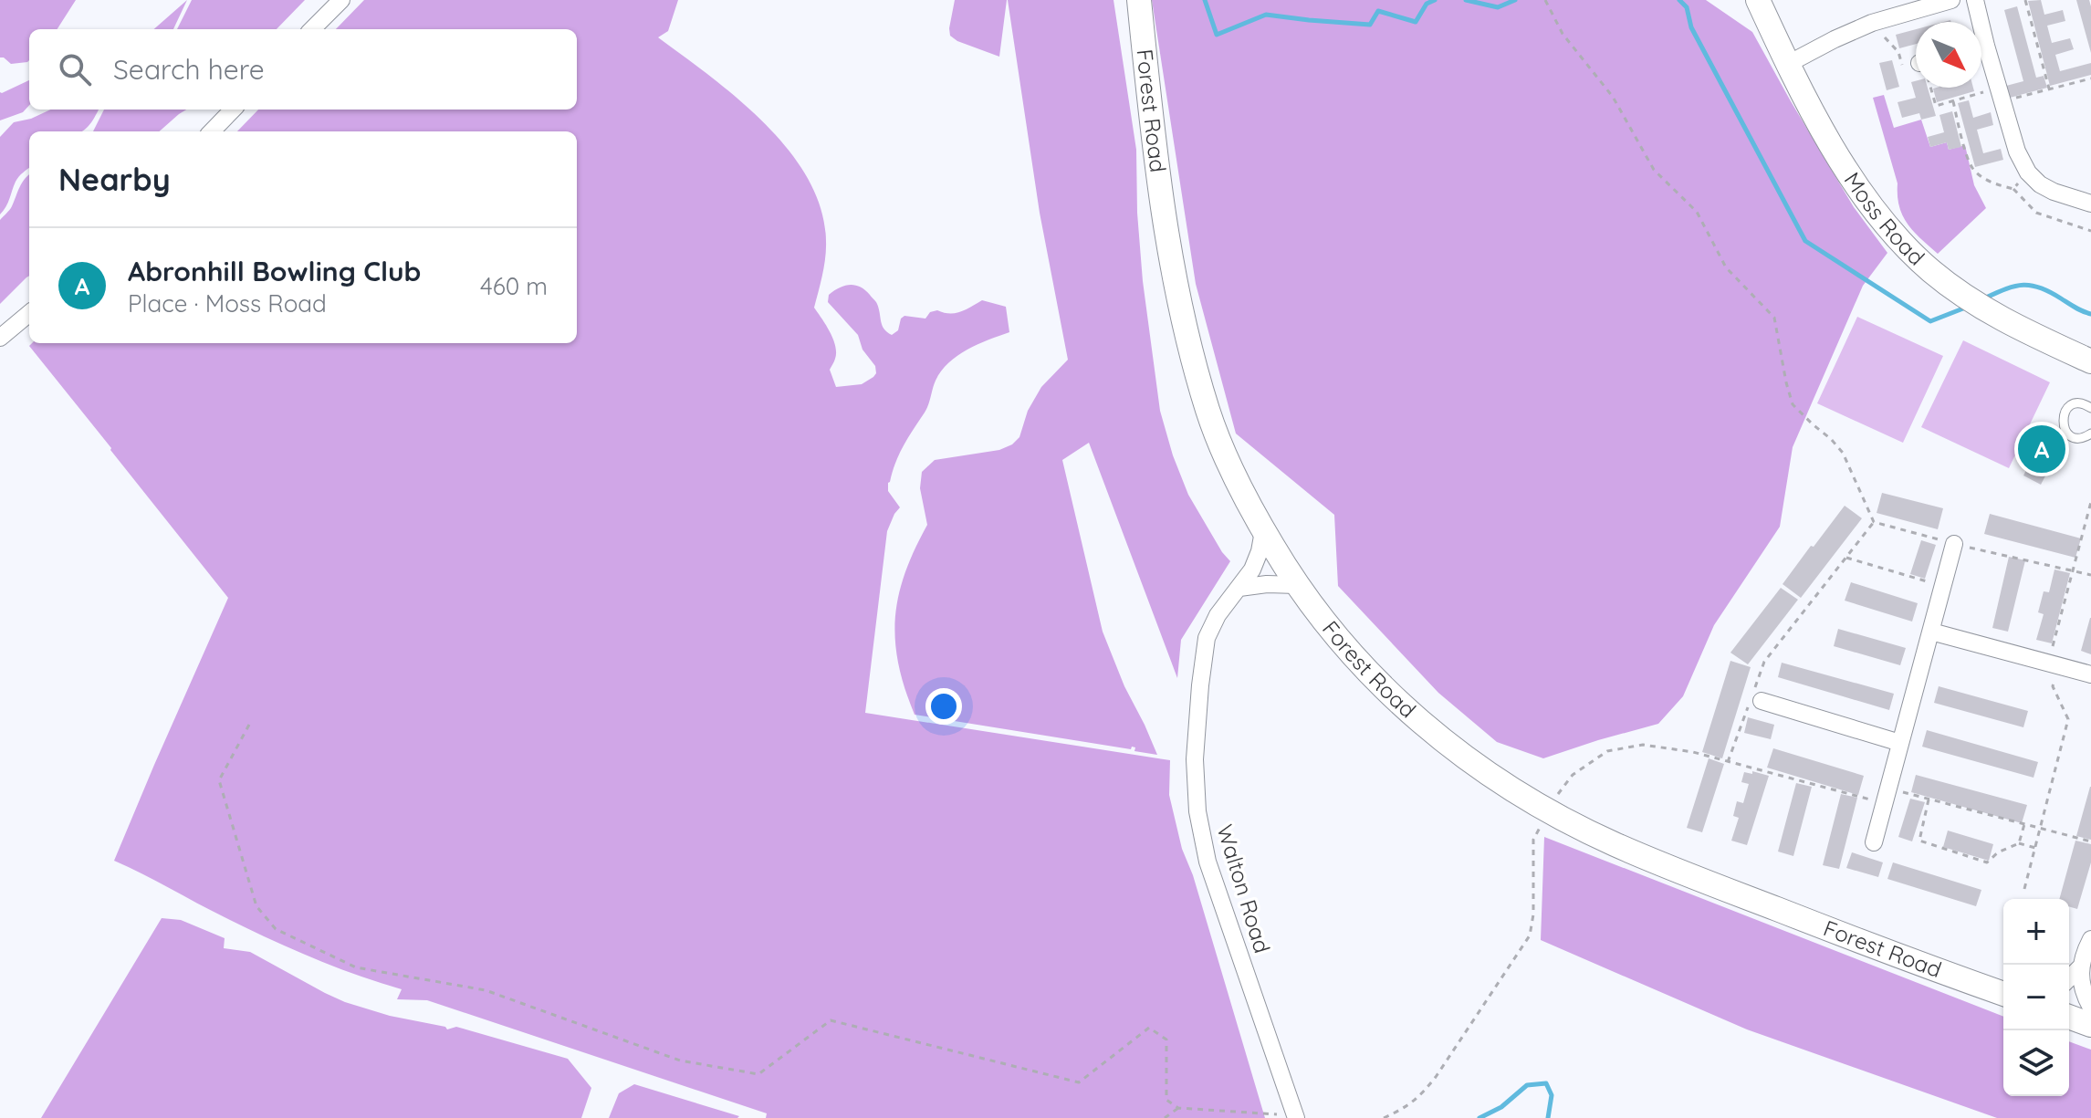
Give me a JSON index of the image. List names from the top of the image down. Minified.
{"streets":{"street":["Forest Road","Moss Road","Walton Road"]},"crossings":[["Forest Road","Walton Road"]],"north":"bottom right","page":{"search":"Search here","heading":"Nearby","list":[{"mark":"A","name":"Abronhill Bowling Club","note":"Place · Moss Road","value":"460 m"}],"pins":"A","map_buttons":["+","−"]}}
